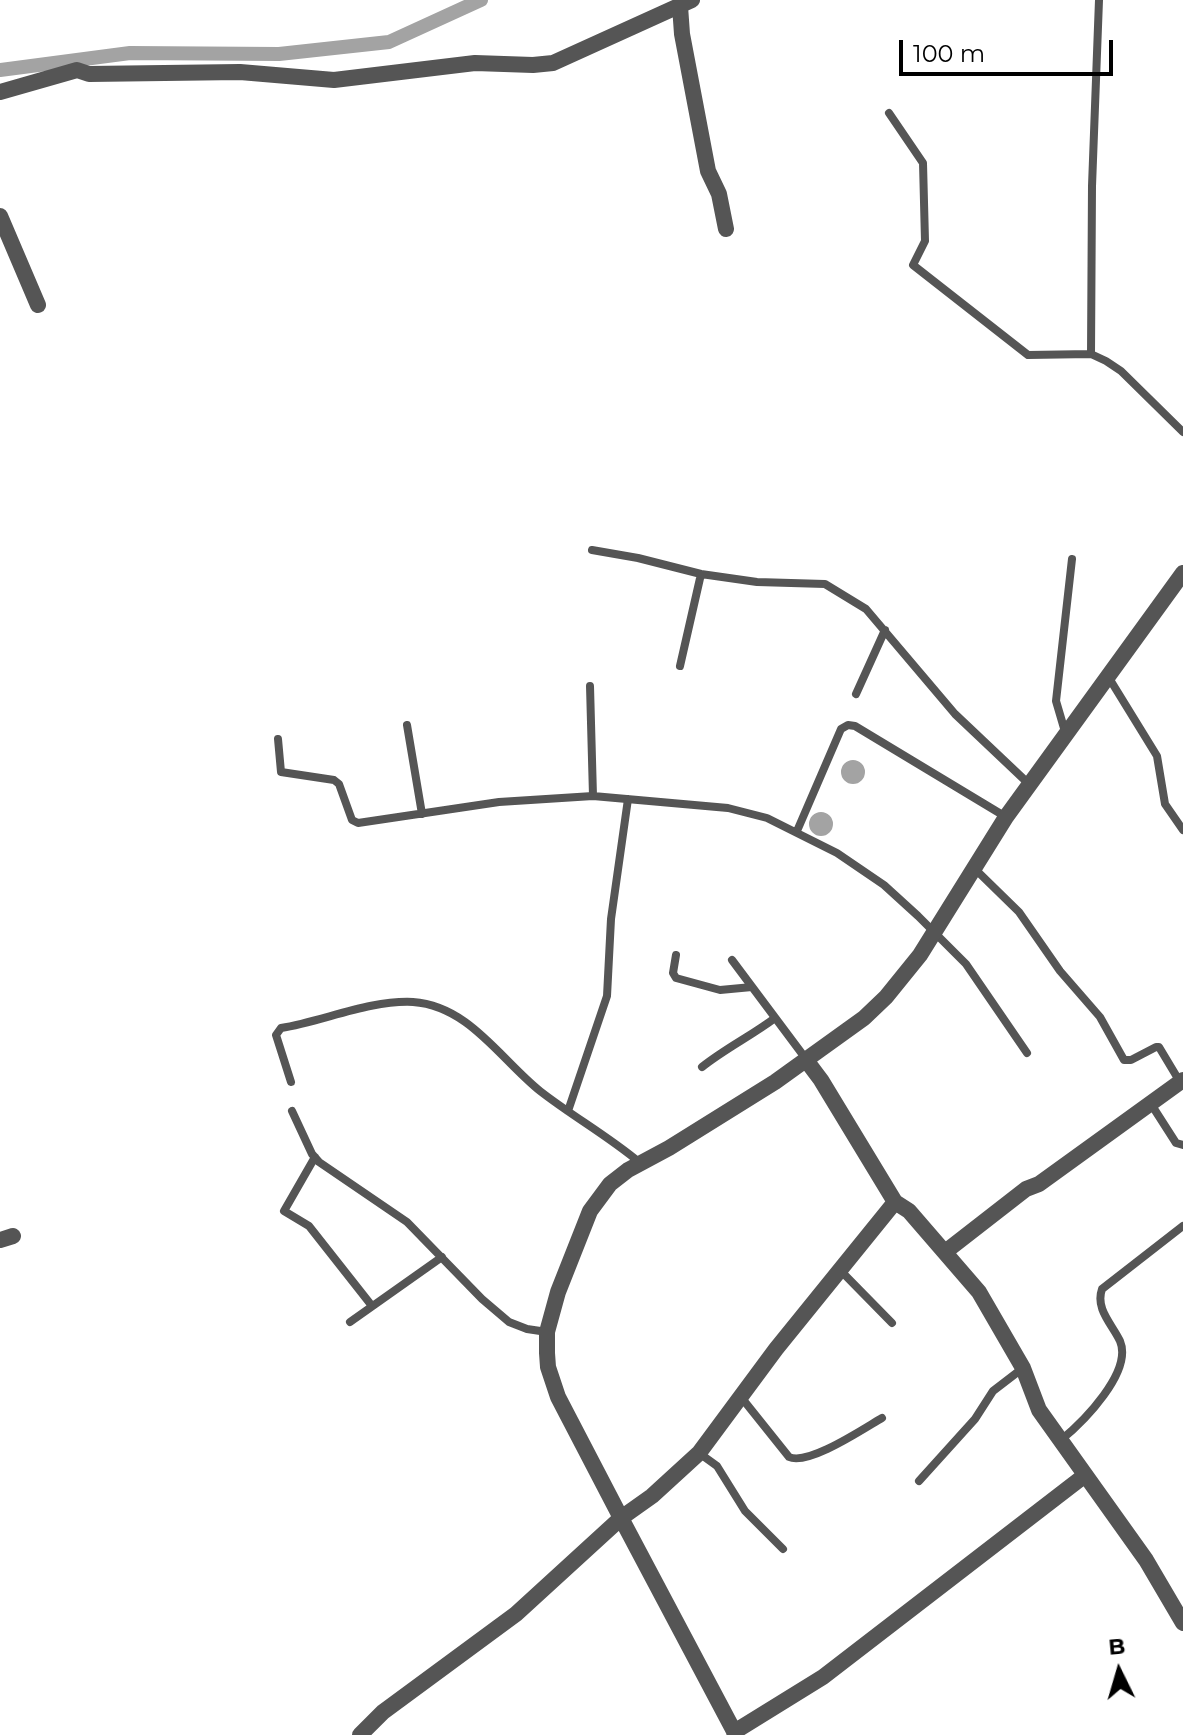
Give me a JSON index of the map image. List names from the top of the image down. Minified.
{"scale_bar":"100 m","north":"top"}
